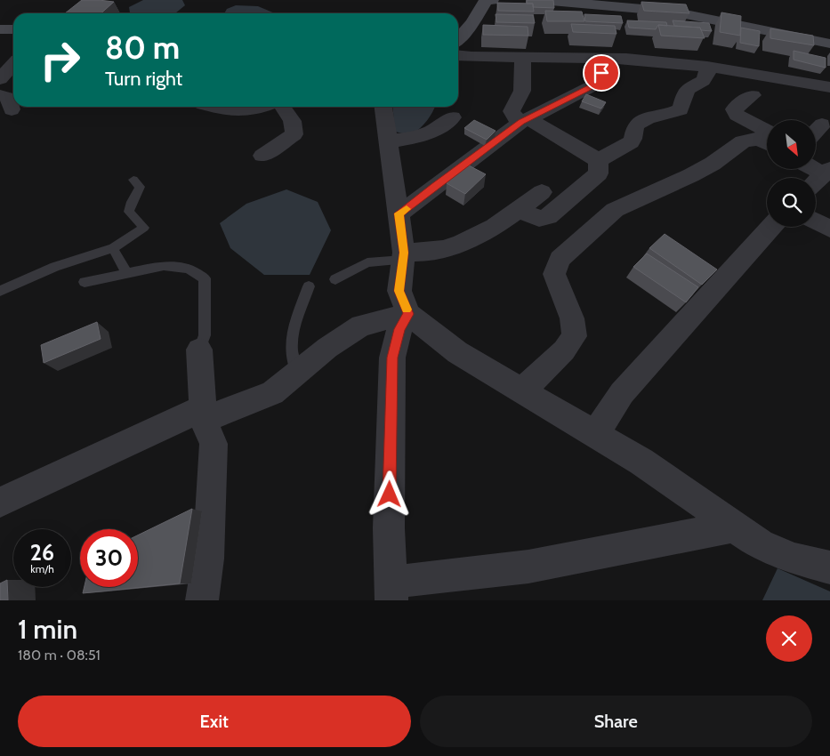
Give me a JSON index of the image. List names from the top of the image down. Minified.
{"north":"bottom right","page":{"turn":["80 m","Turn right"],"speed":"26 km/h","limit":"30","heading":["1 min","180 m · 08:51"],"buttons":["Exit","Share"]}}
